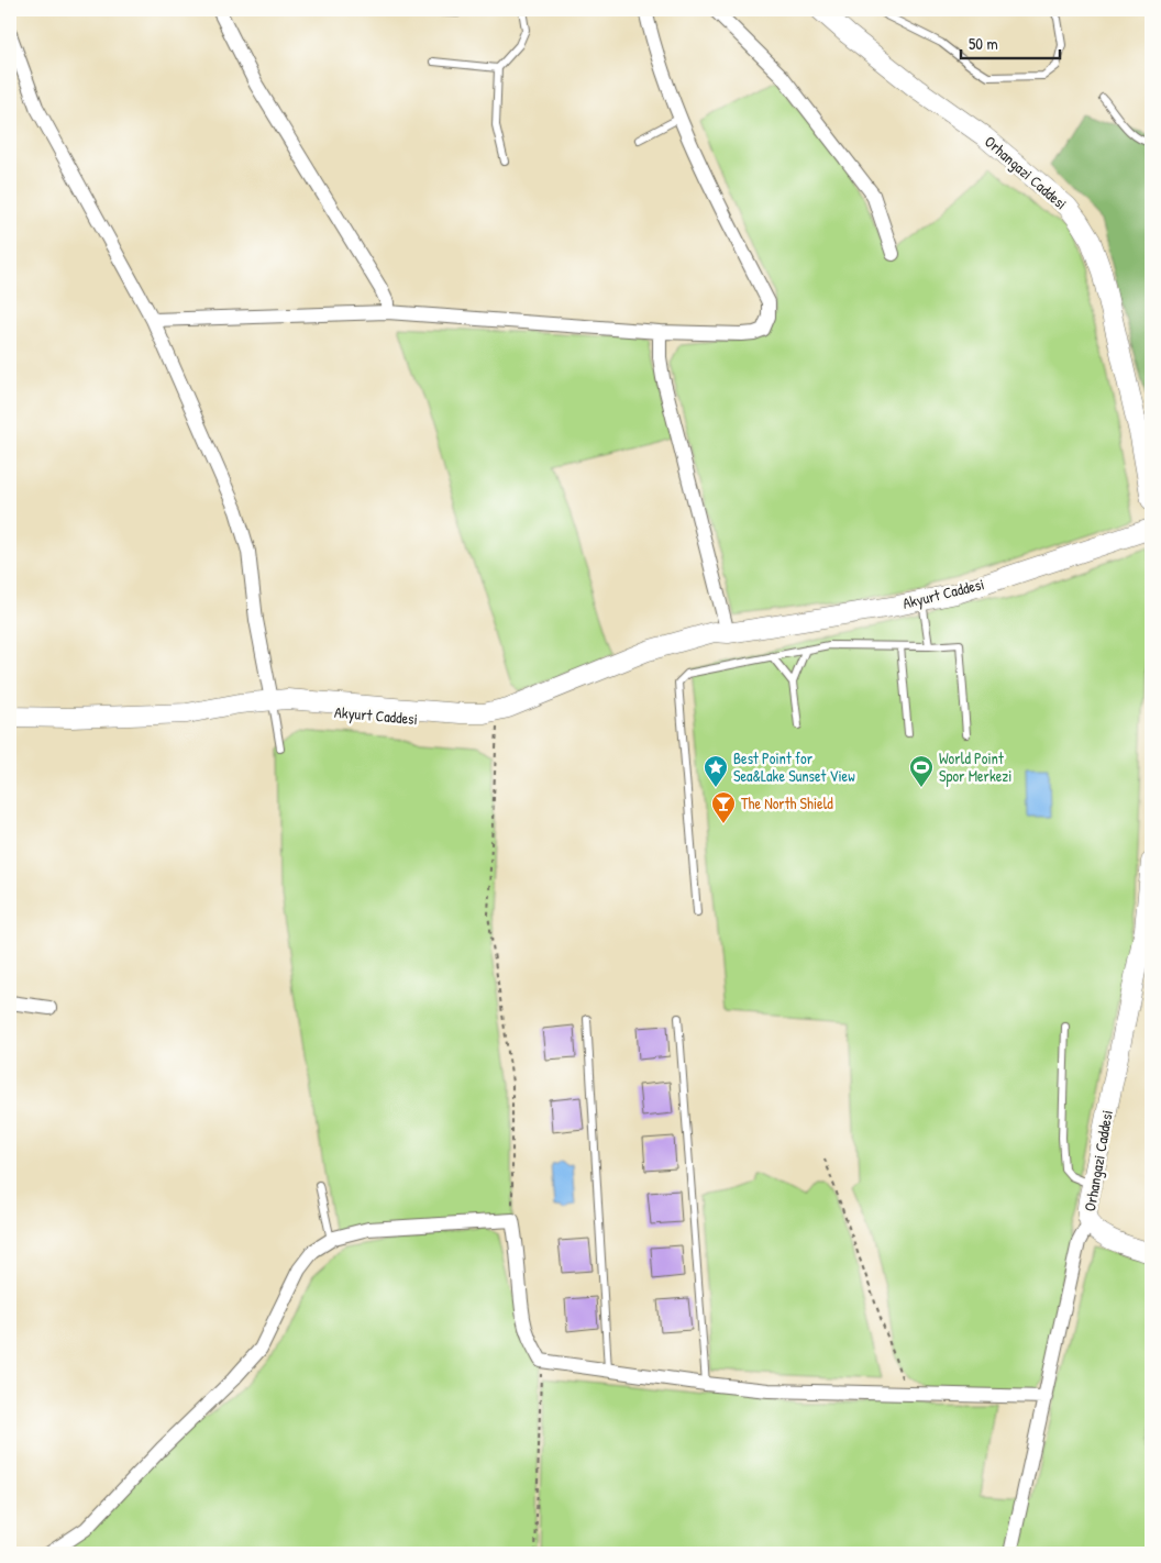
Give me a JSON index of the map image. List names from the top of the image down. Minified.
{"streets":{"street":["Orhangazi Caddesi","Akyurt Caddesi"]},"places":{"place":["Best Point for Sea&Lake Sunset View"],"sports":["World Point Spor Merkezi"],"bar":["The North Shield"]},"scale_bar":"50 m"}
